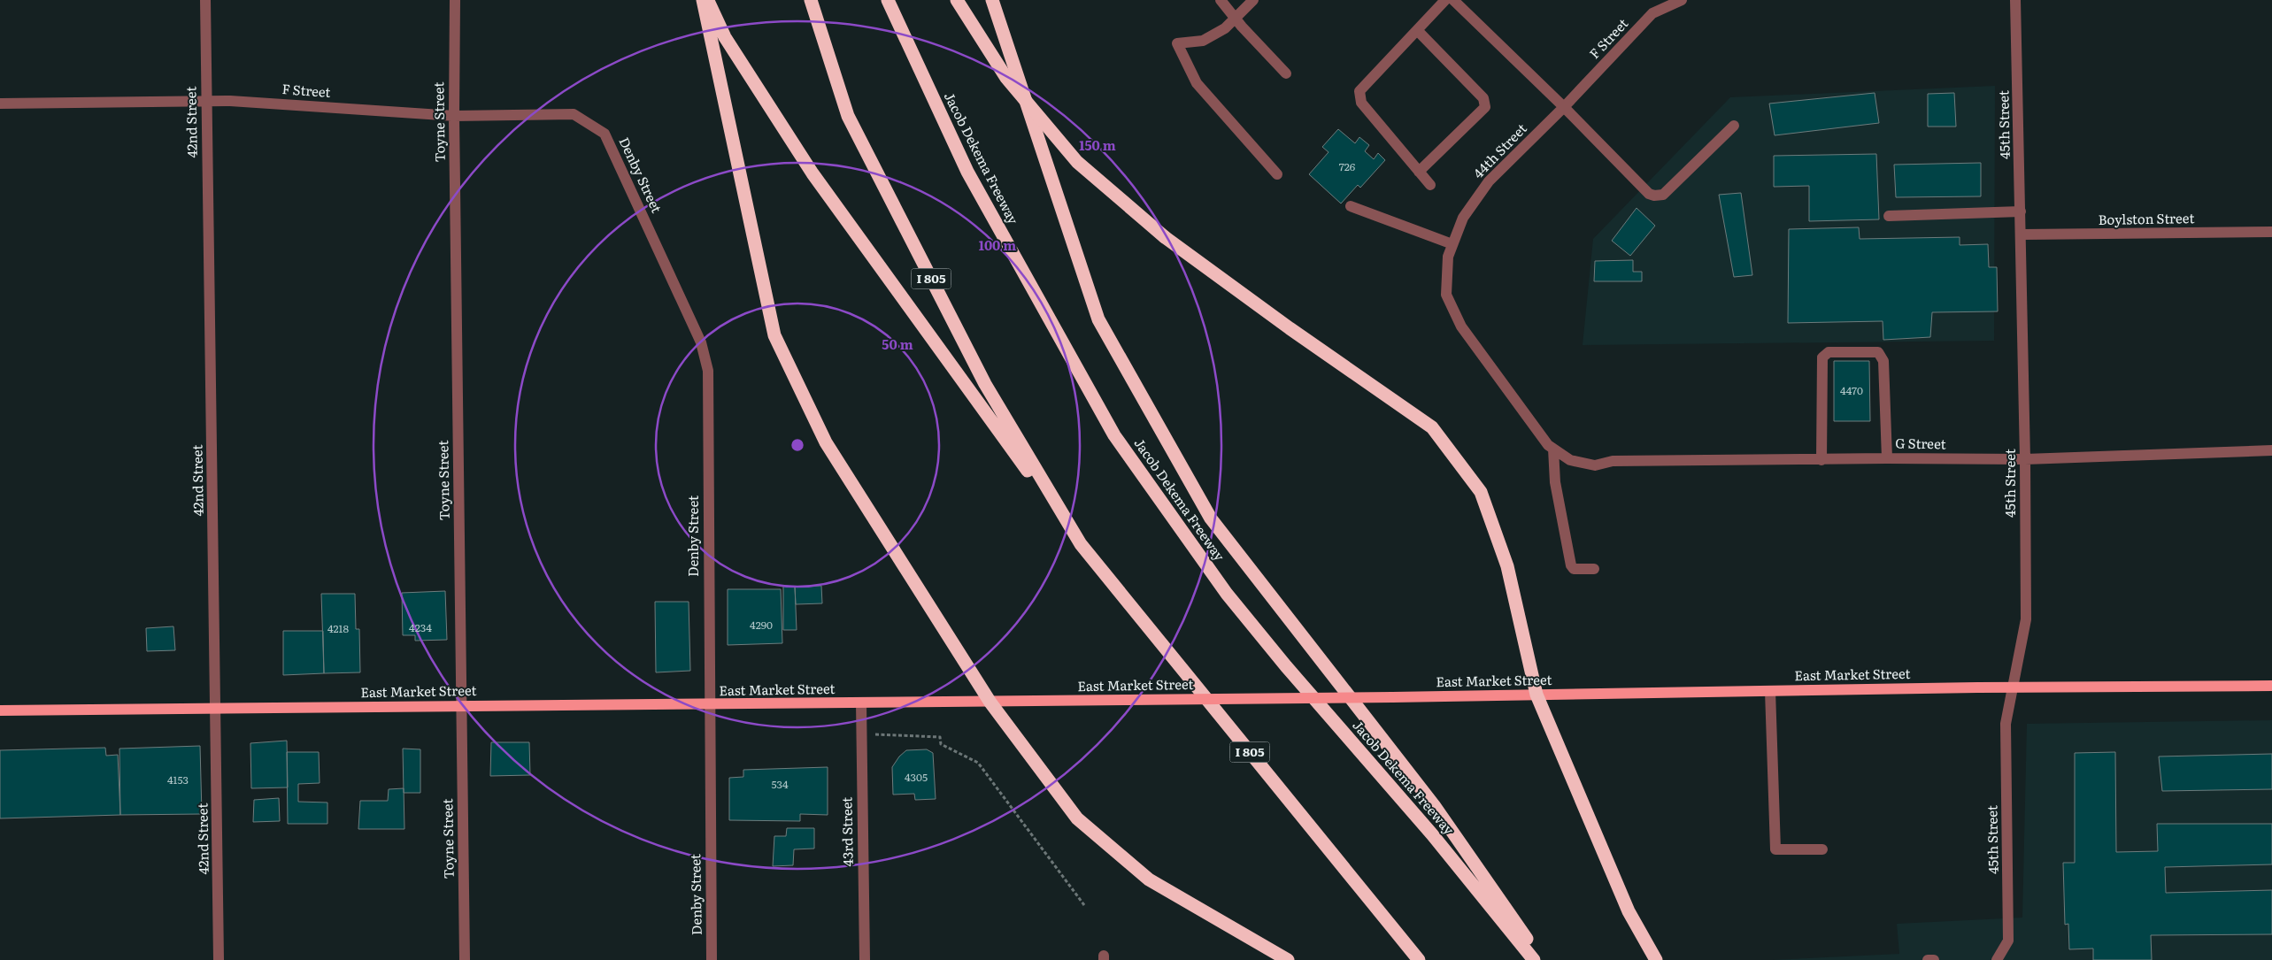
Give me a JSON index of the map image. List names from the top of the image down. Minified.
{"streets":{"highway":["Jacob Dekema Freeway","I 805"],"main road":["East Market Street"],"street":["F Street","42nd Street","Toyne Street","45th Street","44th Street","Denby Street","Boylston Street","G Street","43rd Street"]},"crossings":[["F Street","42nd Street"],["F Street","Toyne Street"],["F Street","44th Street"],["F Street","Denby Street"],["42nd Street","East Market Street"],["Toyne Street","East Market Street"],["45th Street","Boylston Street"],["45th Street","G Street"],["45th Street","East Market Street"],["44th Street","G Street"],["Denby Street","East Market Street"],["East Market Street","43rd Street"]],"house_numbers":["726","4470","4290","4234","4218","4305","4153","534"],"rings":["150 m","100 m","50 m"]}
